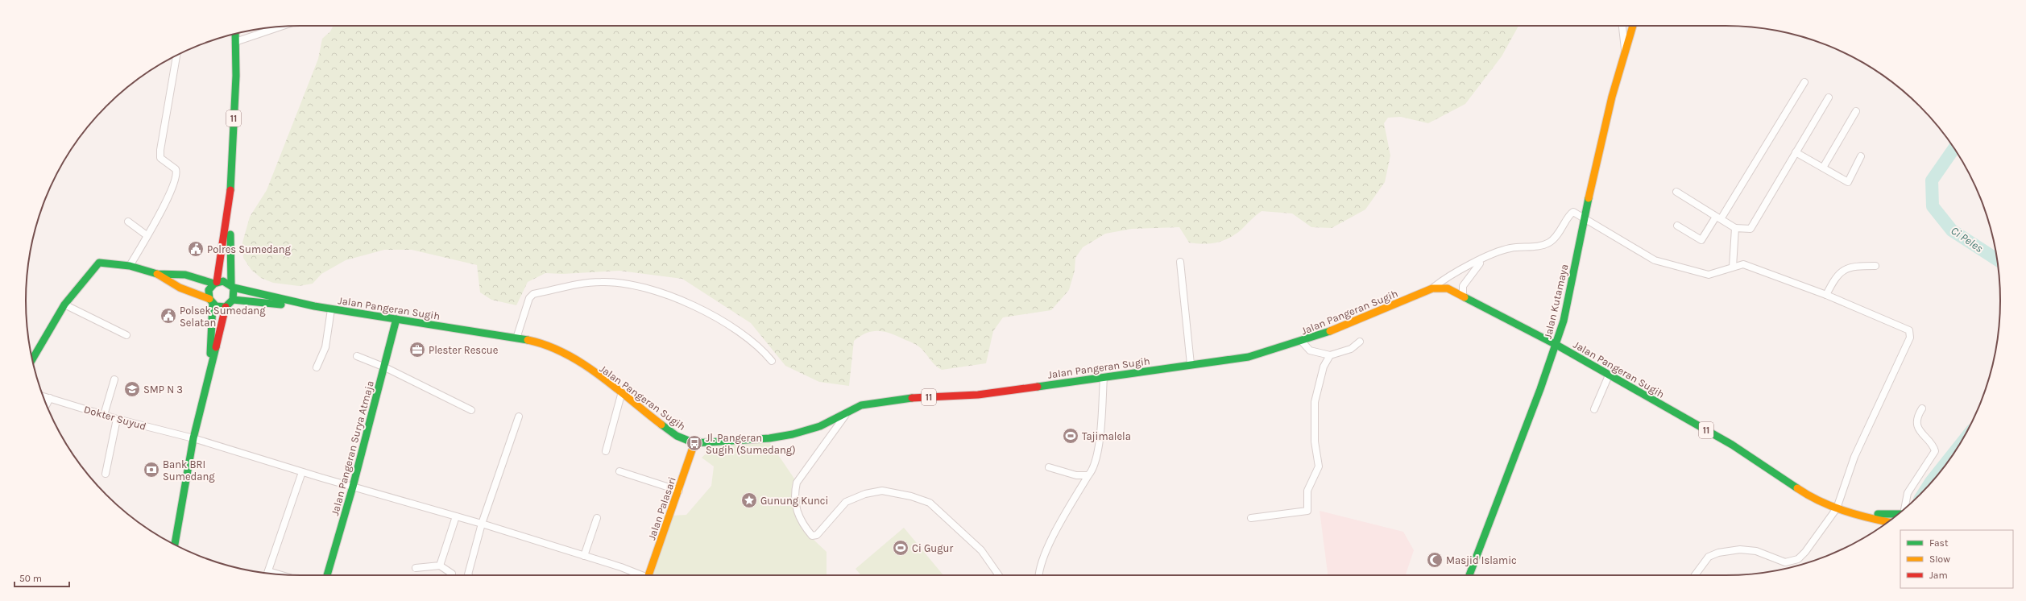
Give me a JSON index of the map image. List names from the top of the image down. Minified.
{"streets":{"main road":["11","Jalan Kutamaya","Jalan Pangeran Sugih","Jalan Pangeran Surya Atmaja","Jalan Palasari"],"street":["Dokter Suyud"]},"crossings":[["11","Jalan Pangeran Sugih"],["Jalan Kutamaya","Jalan Pangeran Sugih"],["Jalan Pangeran Sugih","Jalan Pangeran Surya Atmaja"],["Jalan Pangeran Sugih","Jalan Palasari"],["Dokter Suyud","Jalan Pangeran Surya Atmaja"]],"water":["Ci Peles"],"places":{"public building":["Polres Sumedang","Polsek Sumedang Selatan"],"office":["Plester Rescue"],"school or university":["SMP N 3"],"sports":["Tajimalela","Ci Gugur"],"bus stop":["Jl. Pangeran Sugih (Sumedang)"],"bank":["Bank BRI Sumedang"],"place":["Gunung Kunci"],"mosque":["Masjid Islamic"]},"legend":["Fast","Slow","Jam"],"scale_bar":"50 m"}
